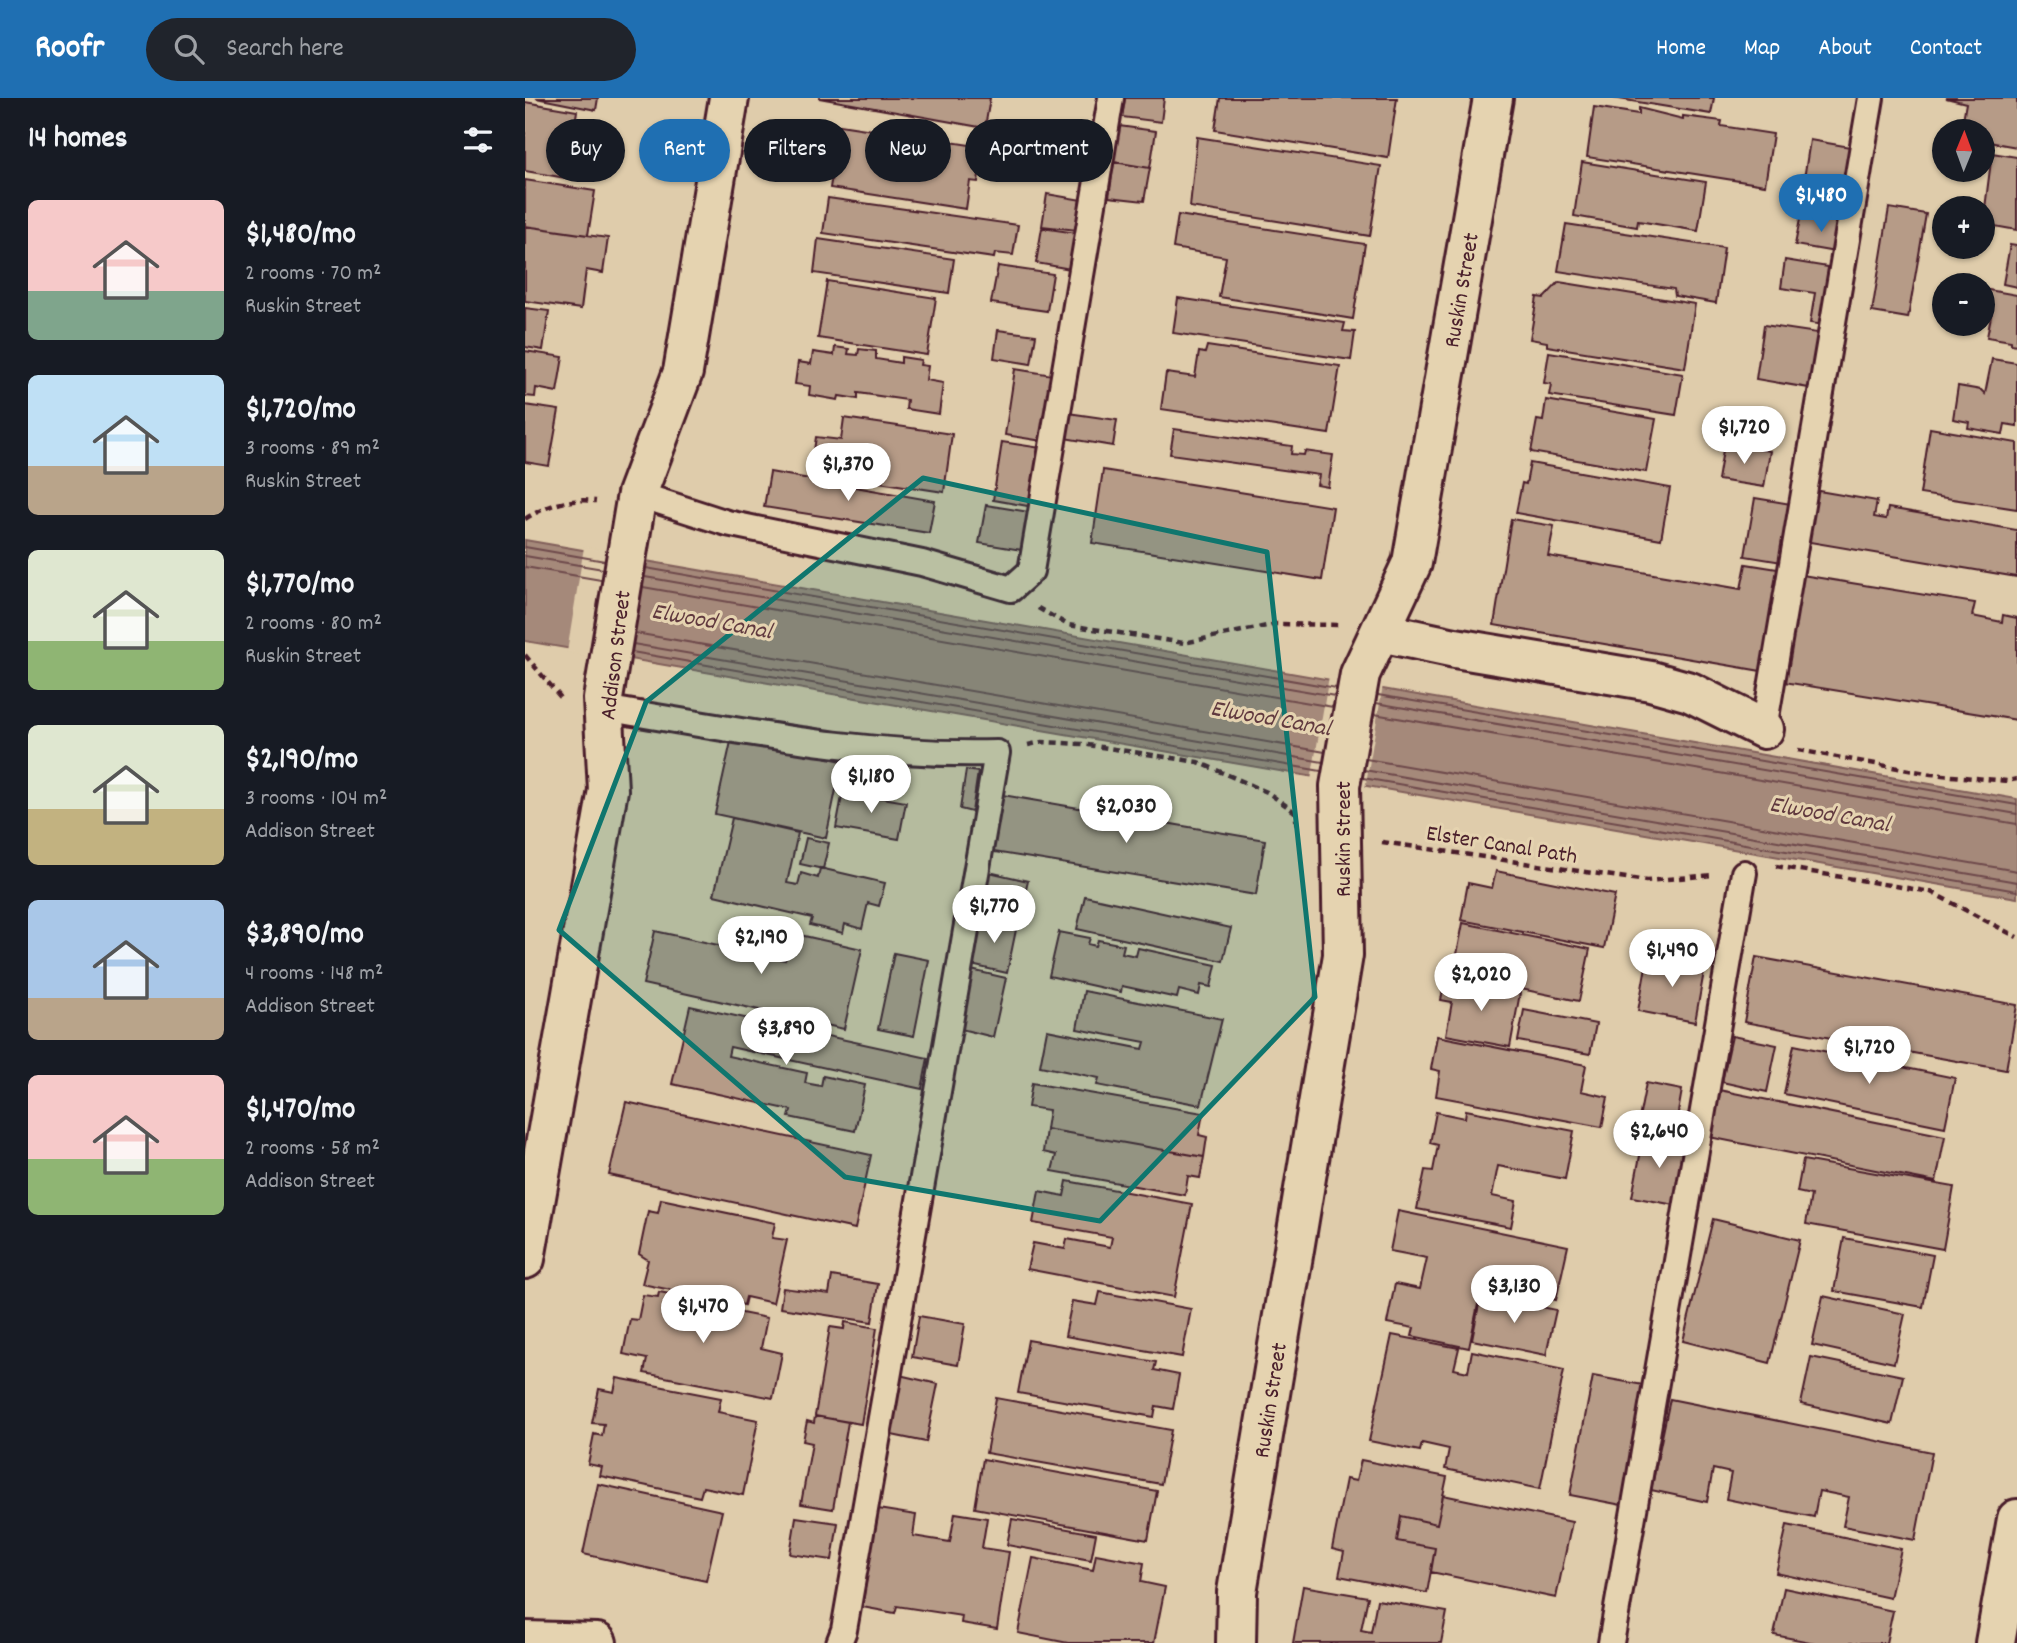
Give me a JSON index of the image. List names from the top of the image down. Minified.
{"streets":{"street":["Ruskin Street","Addison Street"],"path":["Elster Canal Path"]},"crossings":[["Ruskin Street","Elster Canal Path"]],"water":["Elwood Canal"],"north":"top","page":{"header":"Roofr","search":"Search here","nav":["Home","Map","About","Contact"],"heading":"14 homes","map_buttons":["+","−"],"chip":["Buy","Rent","Filters","New","Apartment"],"price":["$1,480","$1,720","$1,370","$1,180","$2,030","$1,770","$2,190","$1,490","$2,020","$3,890","$1,720","$2,640","$3,130","$1,470"],"list":[{"name":"$1,480/mo","note":"2 rooms · 70 m² · Ruskin Street"},{"name":"$1,720/mo","note":"3 rooms · 89 m² · Ruskin Street"},{"name":"$1,770/mo","note":"2 rooms · 80 m² · Ruskin Street"},{"name":"$2,190/mo","note":"3 rooms · 104 m² · Addison Street"},{"name":"$3,890/mo","note":"4 rooms · 148 m² · Addison Street"},{"name":"$1,470/mo","note":"2 rooms · 58 m² · Addison Street"}]}}
